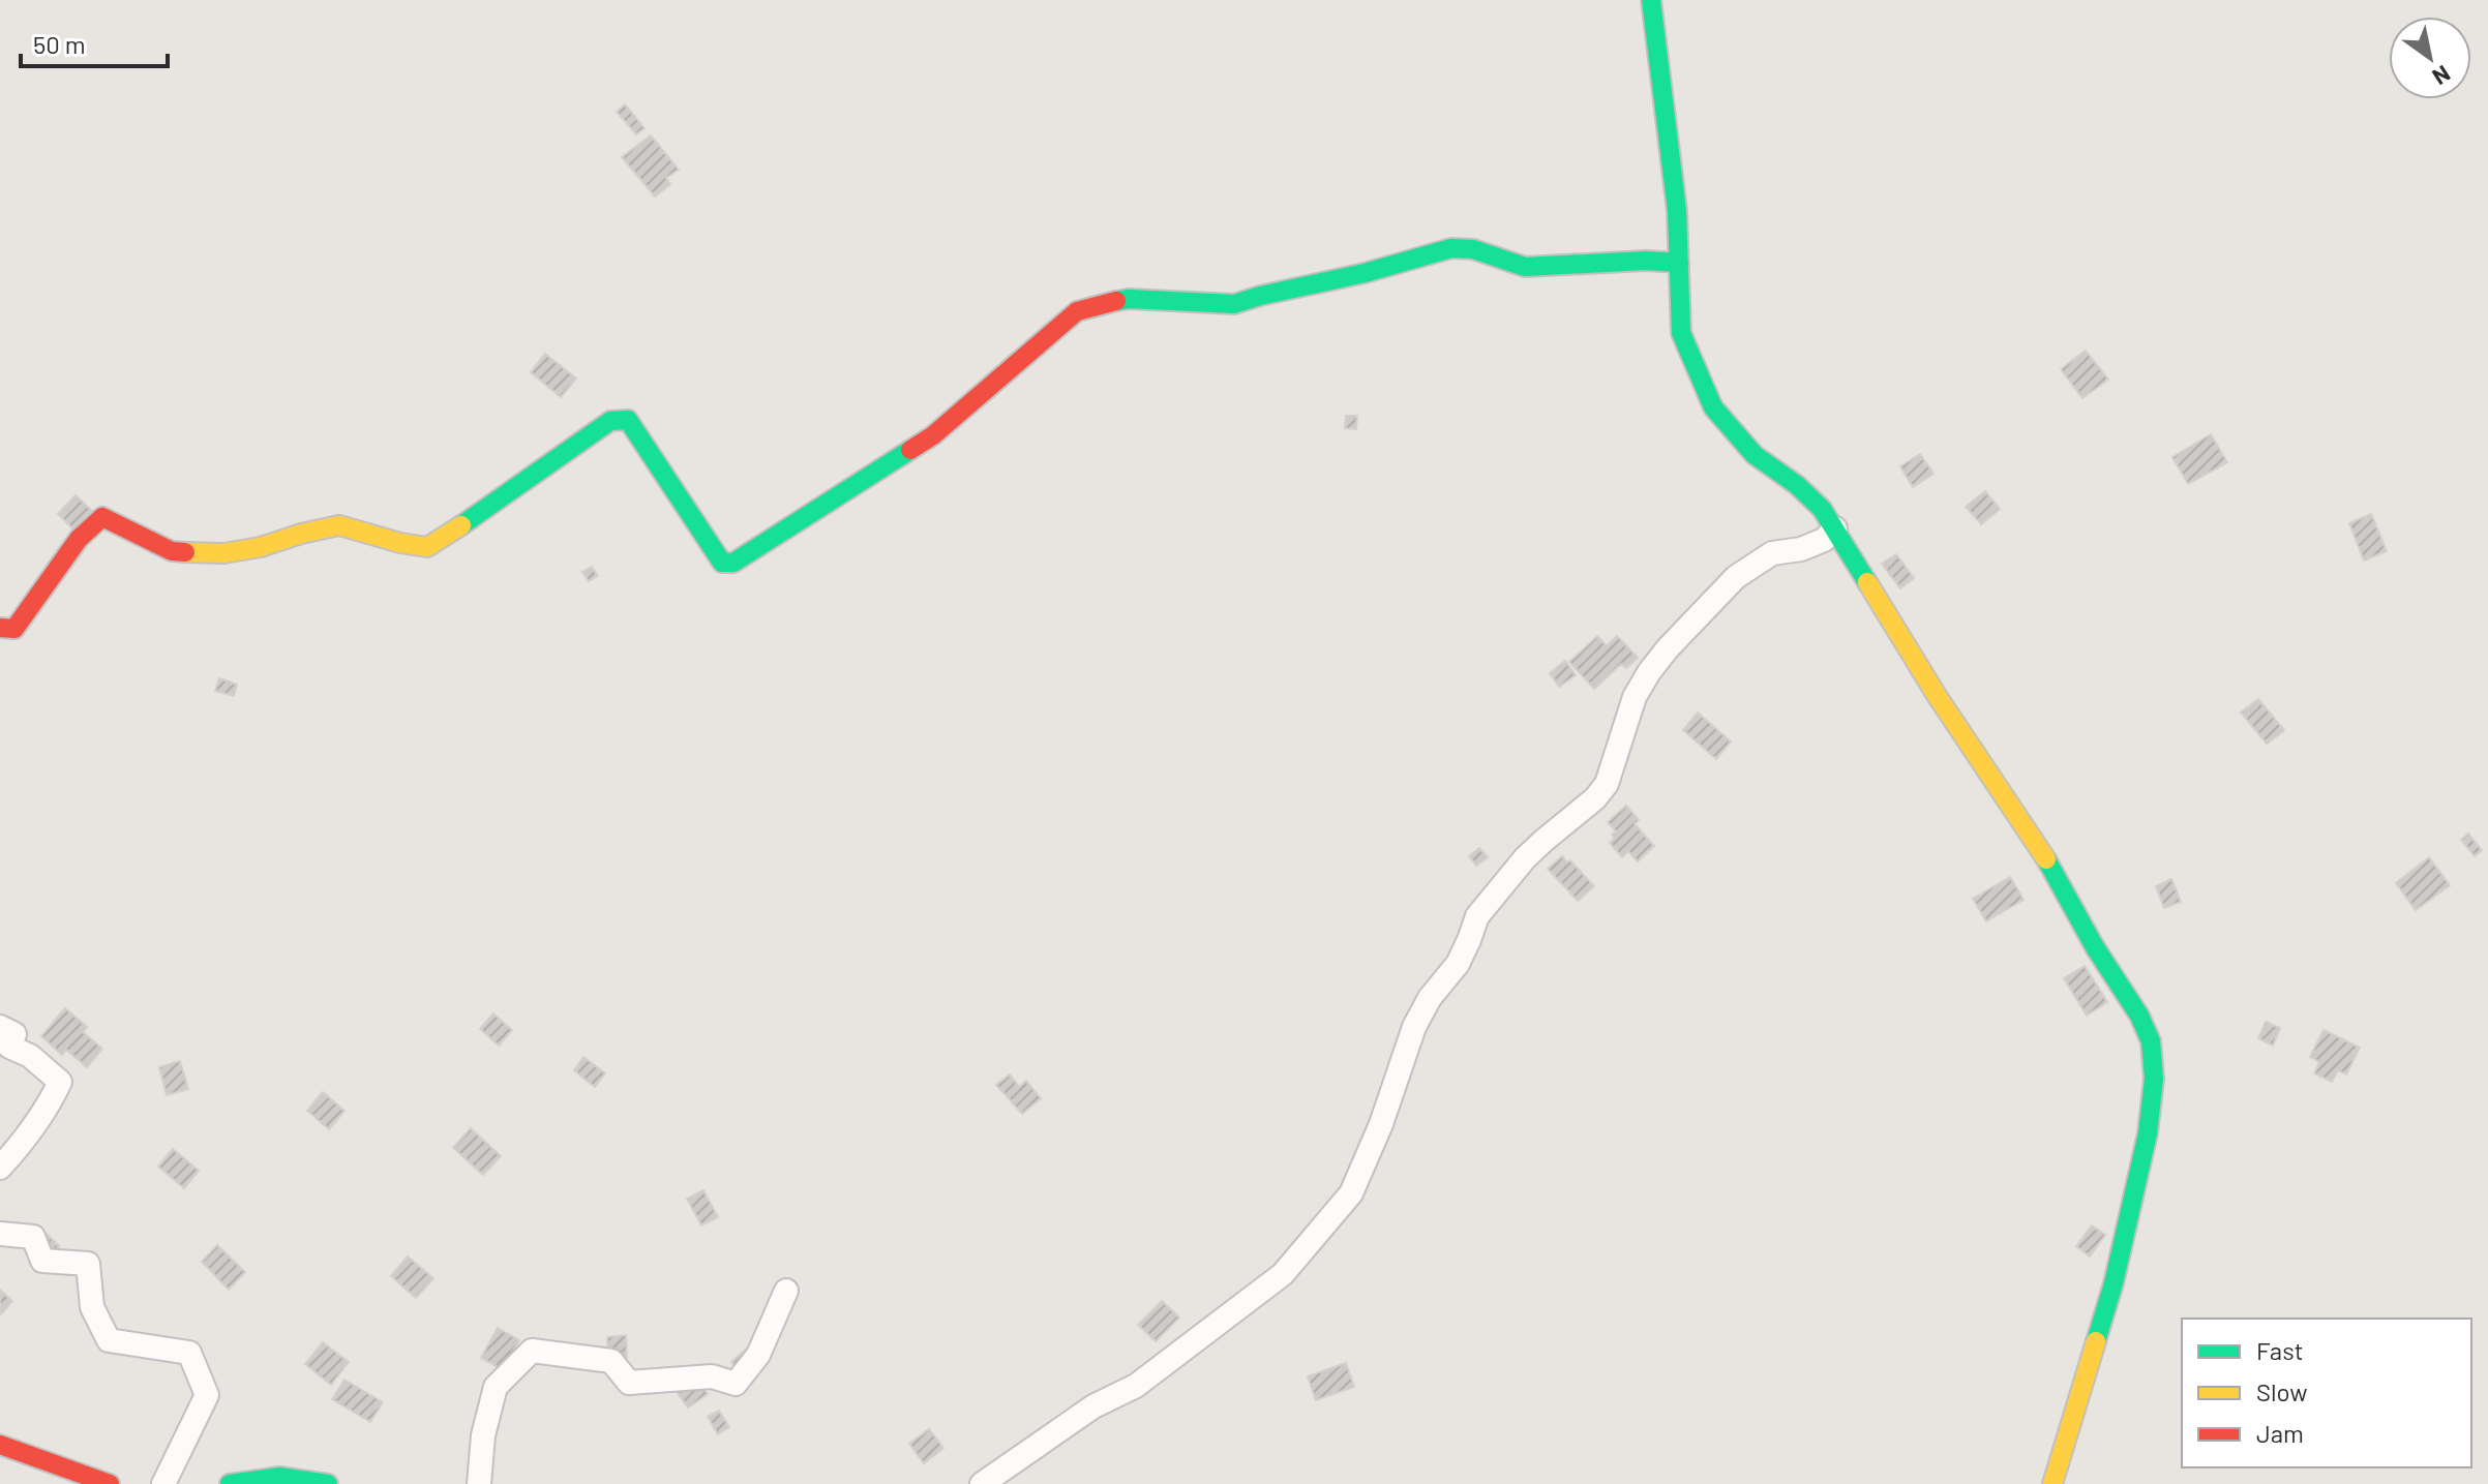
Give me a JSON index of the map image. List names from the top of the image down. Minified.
{"legend":["Fast","Slow","Jam"],"scale_bar":"50 m","north":"bottom right"}
